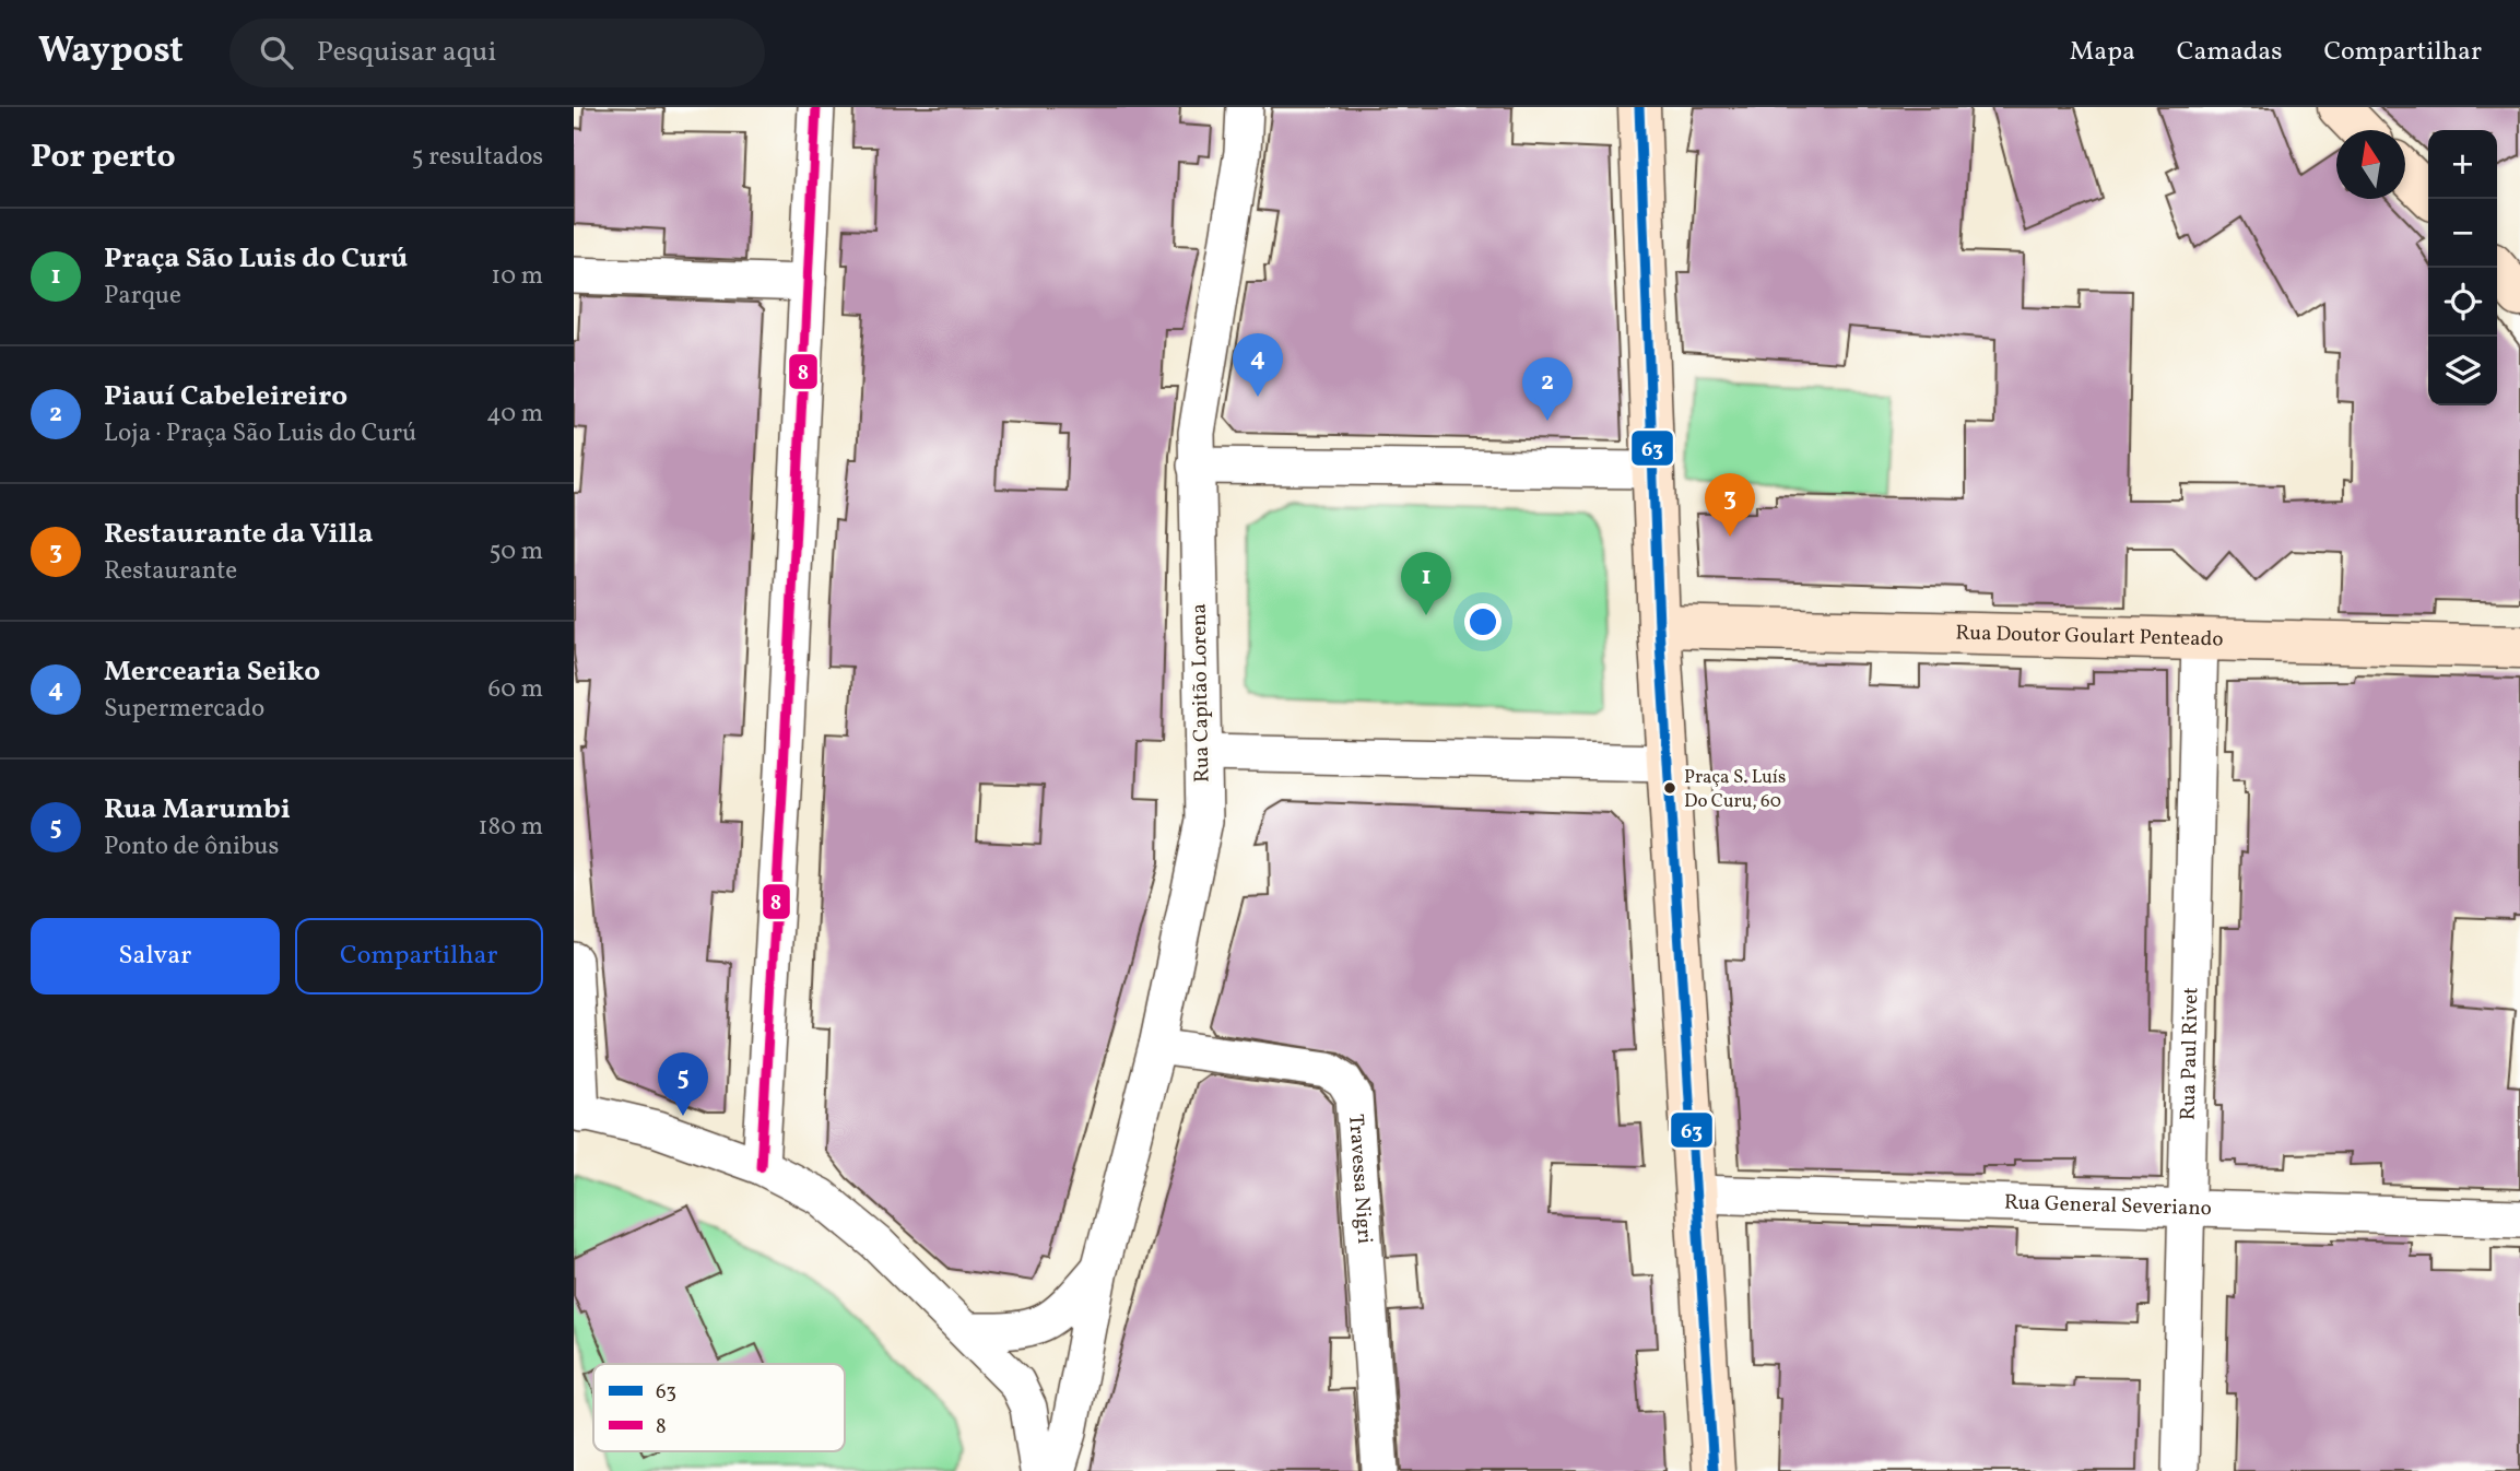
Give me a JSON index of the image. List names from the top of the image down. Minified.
{"streets":{"street":["Rua Doutor Goulart Penteado","Rua Capitão Lorena","Rua Paul Rivet","Travessa Nigri","Rua General Severiano"]},"crossings":[["Rua Doutor Goulart Penteado","Rua Paul Rivet"],["Rua Capitão Lorena","Travessa Nigri"],["Rua Paul Rivet","Rua General Severiano"]],"places":["Praça S. Luís Do Curu, 60"],"lines":["transit line 63","transit line 8"],"legend":["63","8"],"north":"top","page":{"header":"Waypost","search":"Pesquisar aqui","nav":["Mapa","Camadas","Compartilhar"],"heading":["Por perto","5 resultados"],"map_buttons":["+","−"],"list":[{"mark":"1","name":"Praça São Luis do Curú","note":"Parque","value":"10 m"},{"mark":"2","name":"Piauí Cabeleireiro","note":"Loja · Praça São Luis do Curú","value":"40 m"},{"mark":"3","name":"Restaurante da Villa","note":"Restaurante","value":"50 m"},{"mark":"4","name":"Mercearia Seiko","note":"Supermercado","value":"60 m"},{"mark":"5","name":"Rua Marumbi","note":"Ponto de ônibus","value":"180 m"}],"pins":["4","2","3","1","5"],"buttons":["Salvar","Compartilhar"]}}
